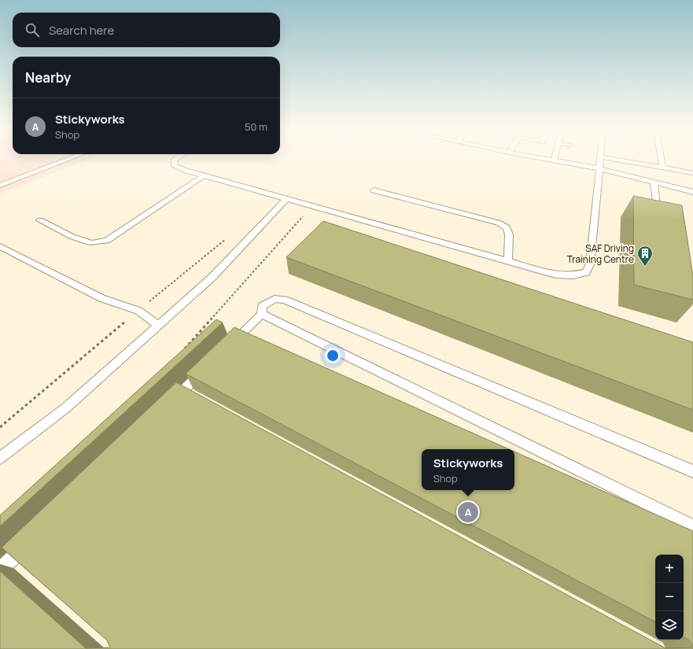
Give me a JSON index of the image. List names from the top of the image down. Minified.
{"places":{"building":["SAF Driving Training Centre"]},"page":{"search":"Search here","heading":"Nearby","list":[{"mark":"A","name":"Stickyworks","note":"Shop","value":"50 m"}],"popup":["Stickyworks","Shop"],"pins":"A","map_buttons":["+","−"]}}
